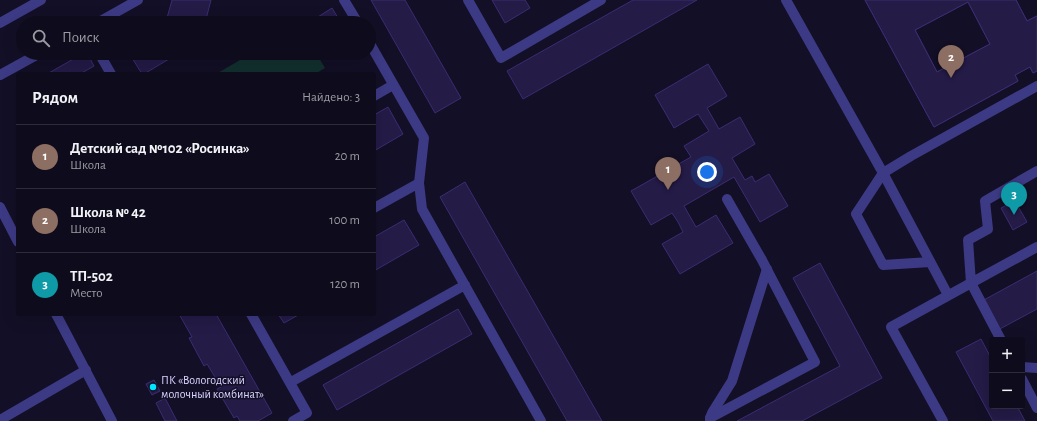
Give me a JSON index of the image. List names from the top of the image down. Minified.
{"places":["ПК «Вологодский молочный комбинат»"],"page":{"search":"Поиск","pins":["2","1","3"],"heading":["Рядом","Найдено: 3"],"list":[{"mark":"1","name":"Детский сад №102 «Росинка»","note":"Школа","value":"20 m"},{"mark":"2","name":"Школа № 42","note":"Школа","value":"100 m"},{"mark":"3","name":"ТП-502","note":"Место","value":"120 m"}],"map_buttons":["+","−"]}}
